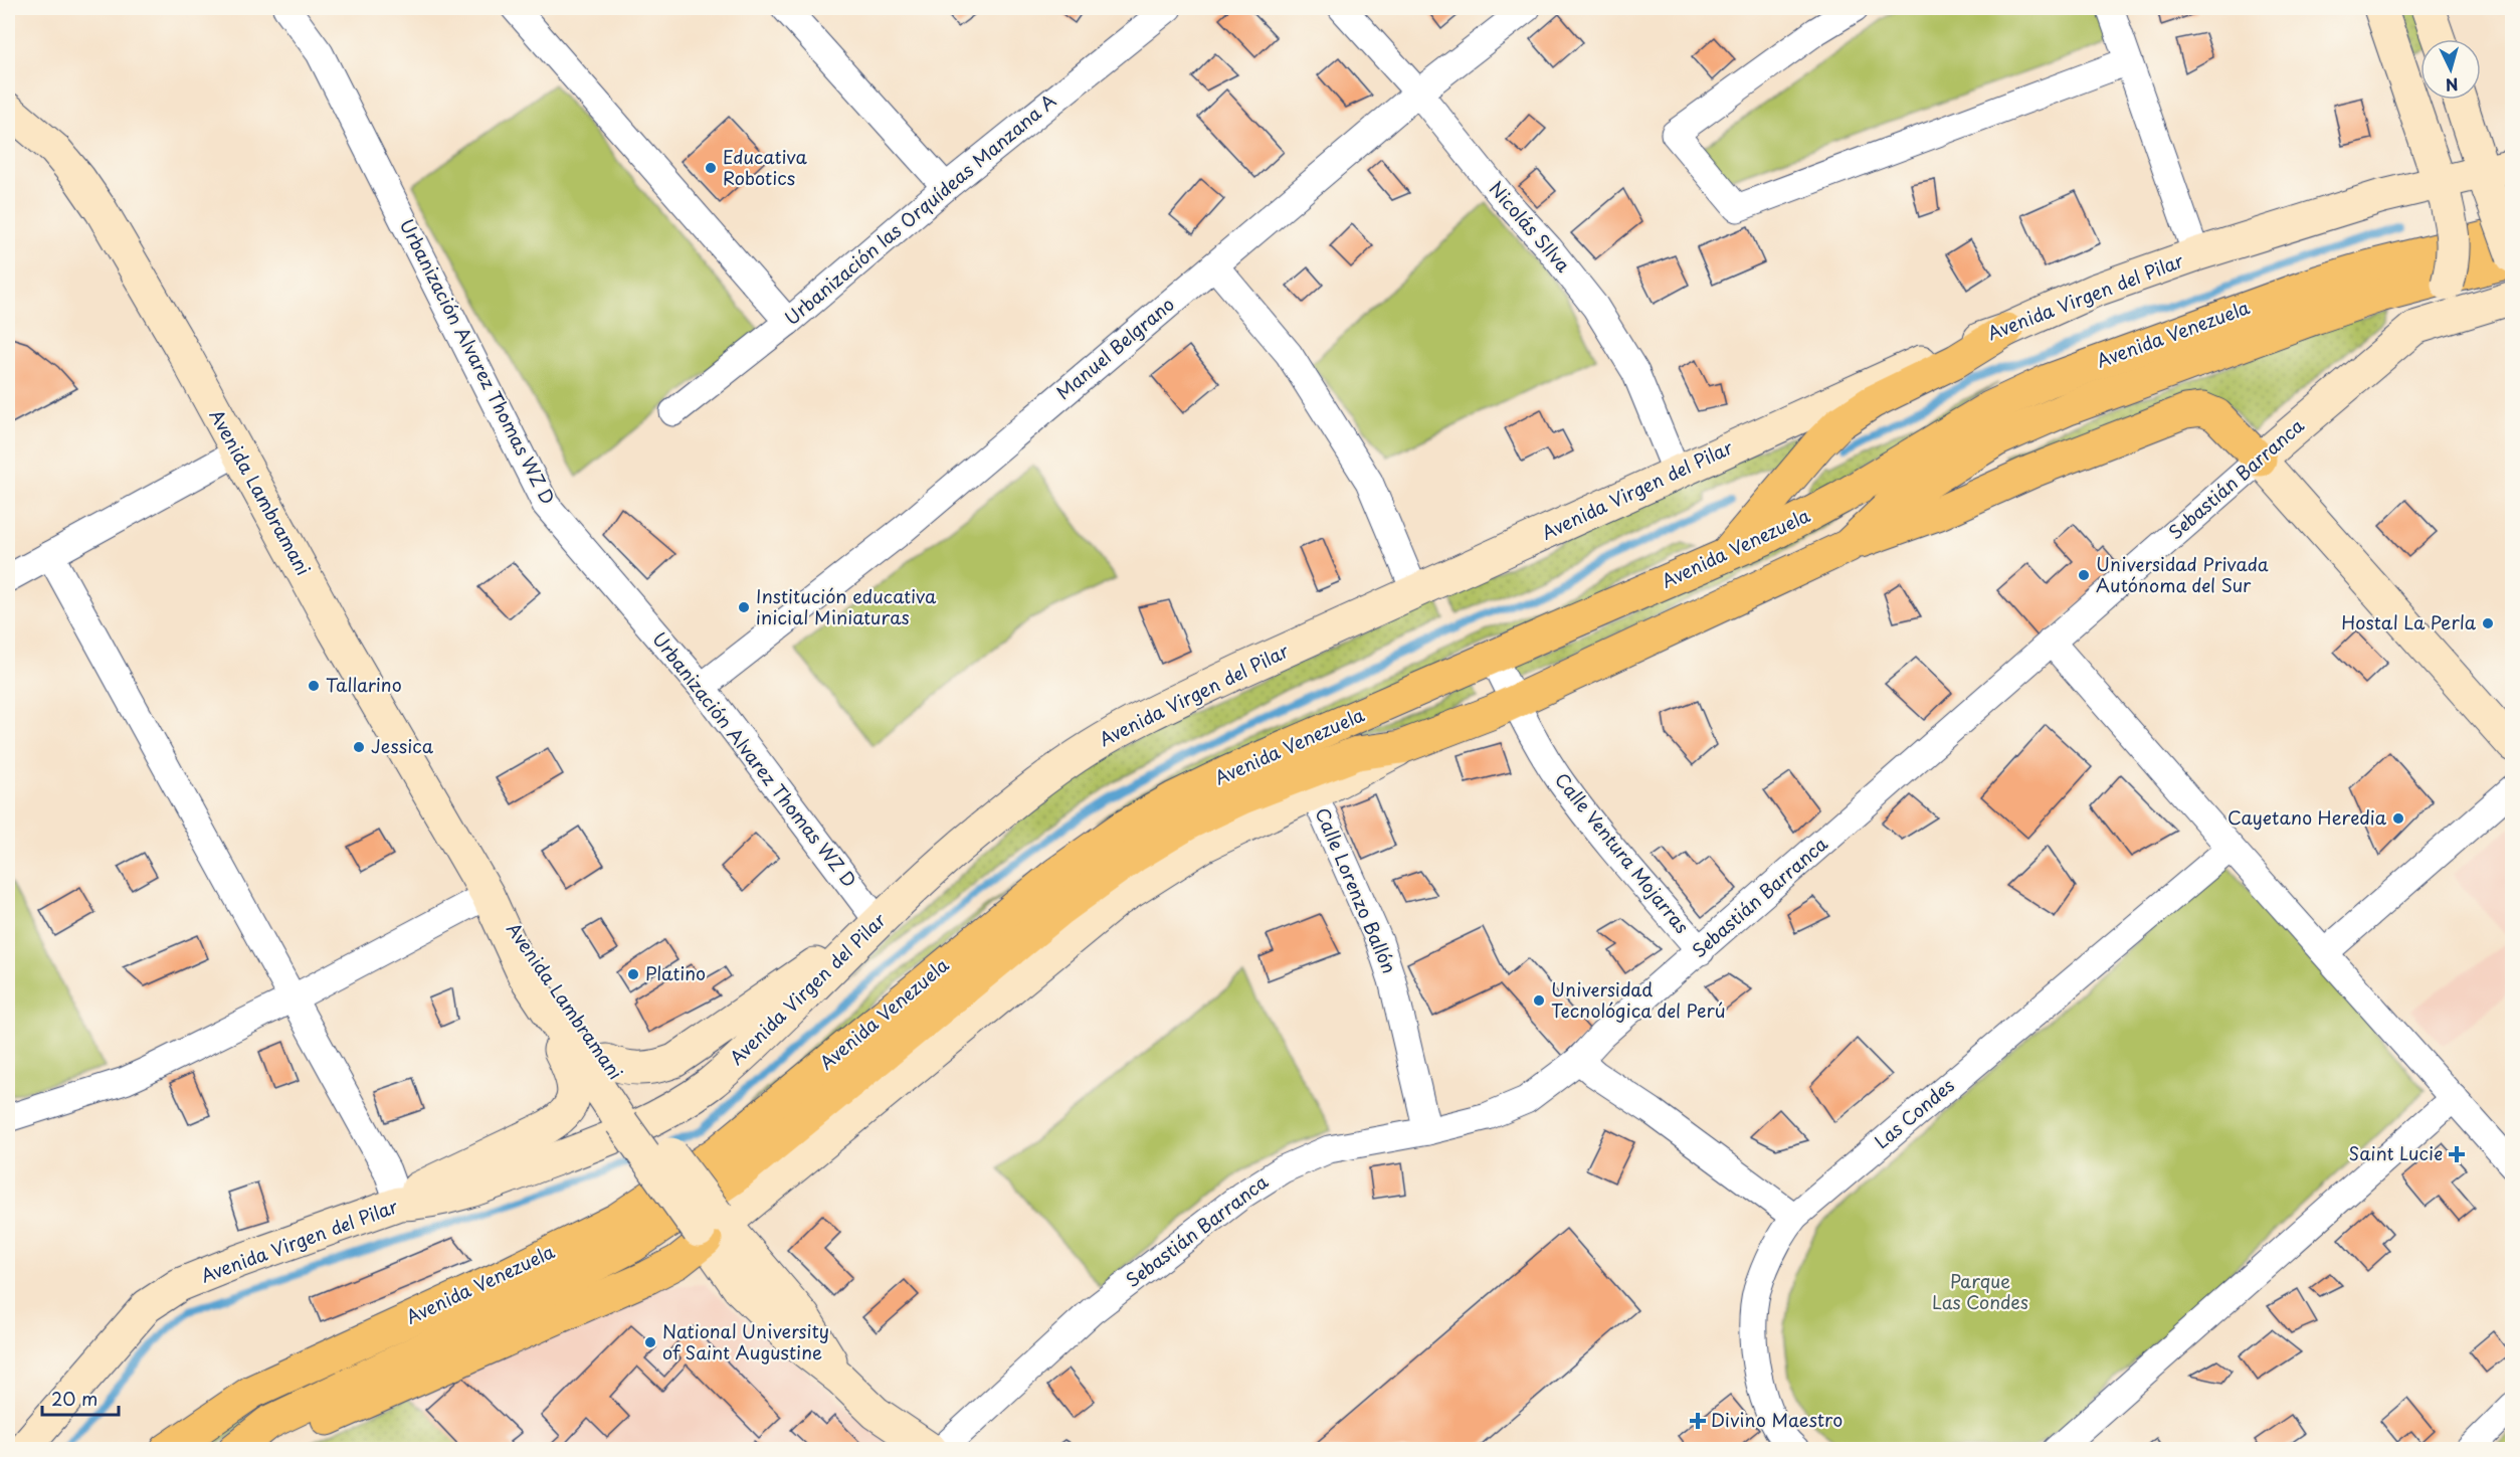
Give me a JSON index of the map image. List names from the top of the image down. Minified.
{"streets":{"main road":["Avenida Virgen del Pilar","Avenida Venezuela","Sebastián Barranca","Avenida Lambramani"],"street":["Urbanización las Orquídeas Manzana A","Nicolás SIlva","Manuel Belgrano","Urbanización Alvarez Thomas WZ D","Calle Ventura Mojarras","Calle Lorenzo Ballón","Las Condes"]},"crossings":[["Nicolás SIlva","Avenida Virgen del Pilar"],["Nicolás SIlva","Manuel Belgrano"],["Avenida Virgen del Pilar","Urbanización Alvarez Thomas WZ D"],["Avenida Venezuela","Calle Ventura Mojarras"],["Avenida Venezuela","Calle Lorenzo Ballón"],["Manuel Belgrano","Urbanización Alvarez Thomas WZ D"],["Sebastián Barranca","Calle Ventura Mojarras"],["Sebastián Barranca","Calle Lorenzo Ballón"]],"parks":["Parque Las Condes"],"places":{"other":["Educativa Robotics","Universidad Privada Autónoma del Sur","Institución educativa inicial Miniaturas","Hostal La Perla","Tallarino","Jessica","Cayetano Heredia","Platino","Universidad Tecnológica del Perú","National University of Saint Augustine"],"health":["Saint Lucie","Divino Maestro"]},"scale_bar":"20 m","north":"bottom"}
